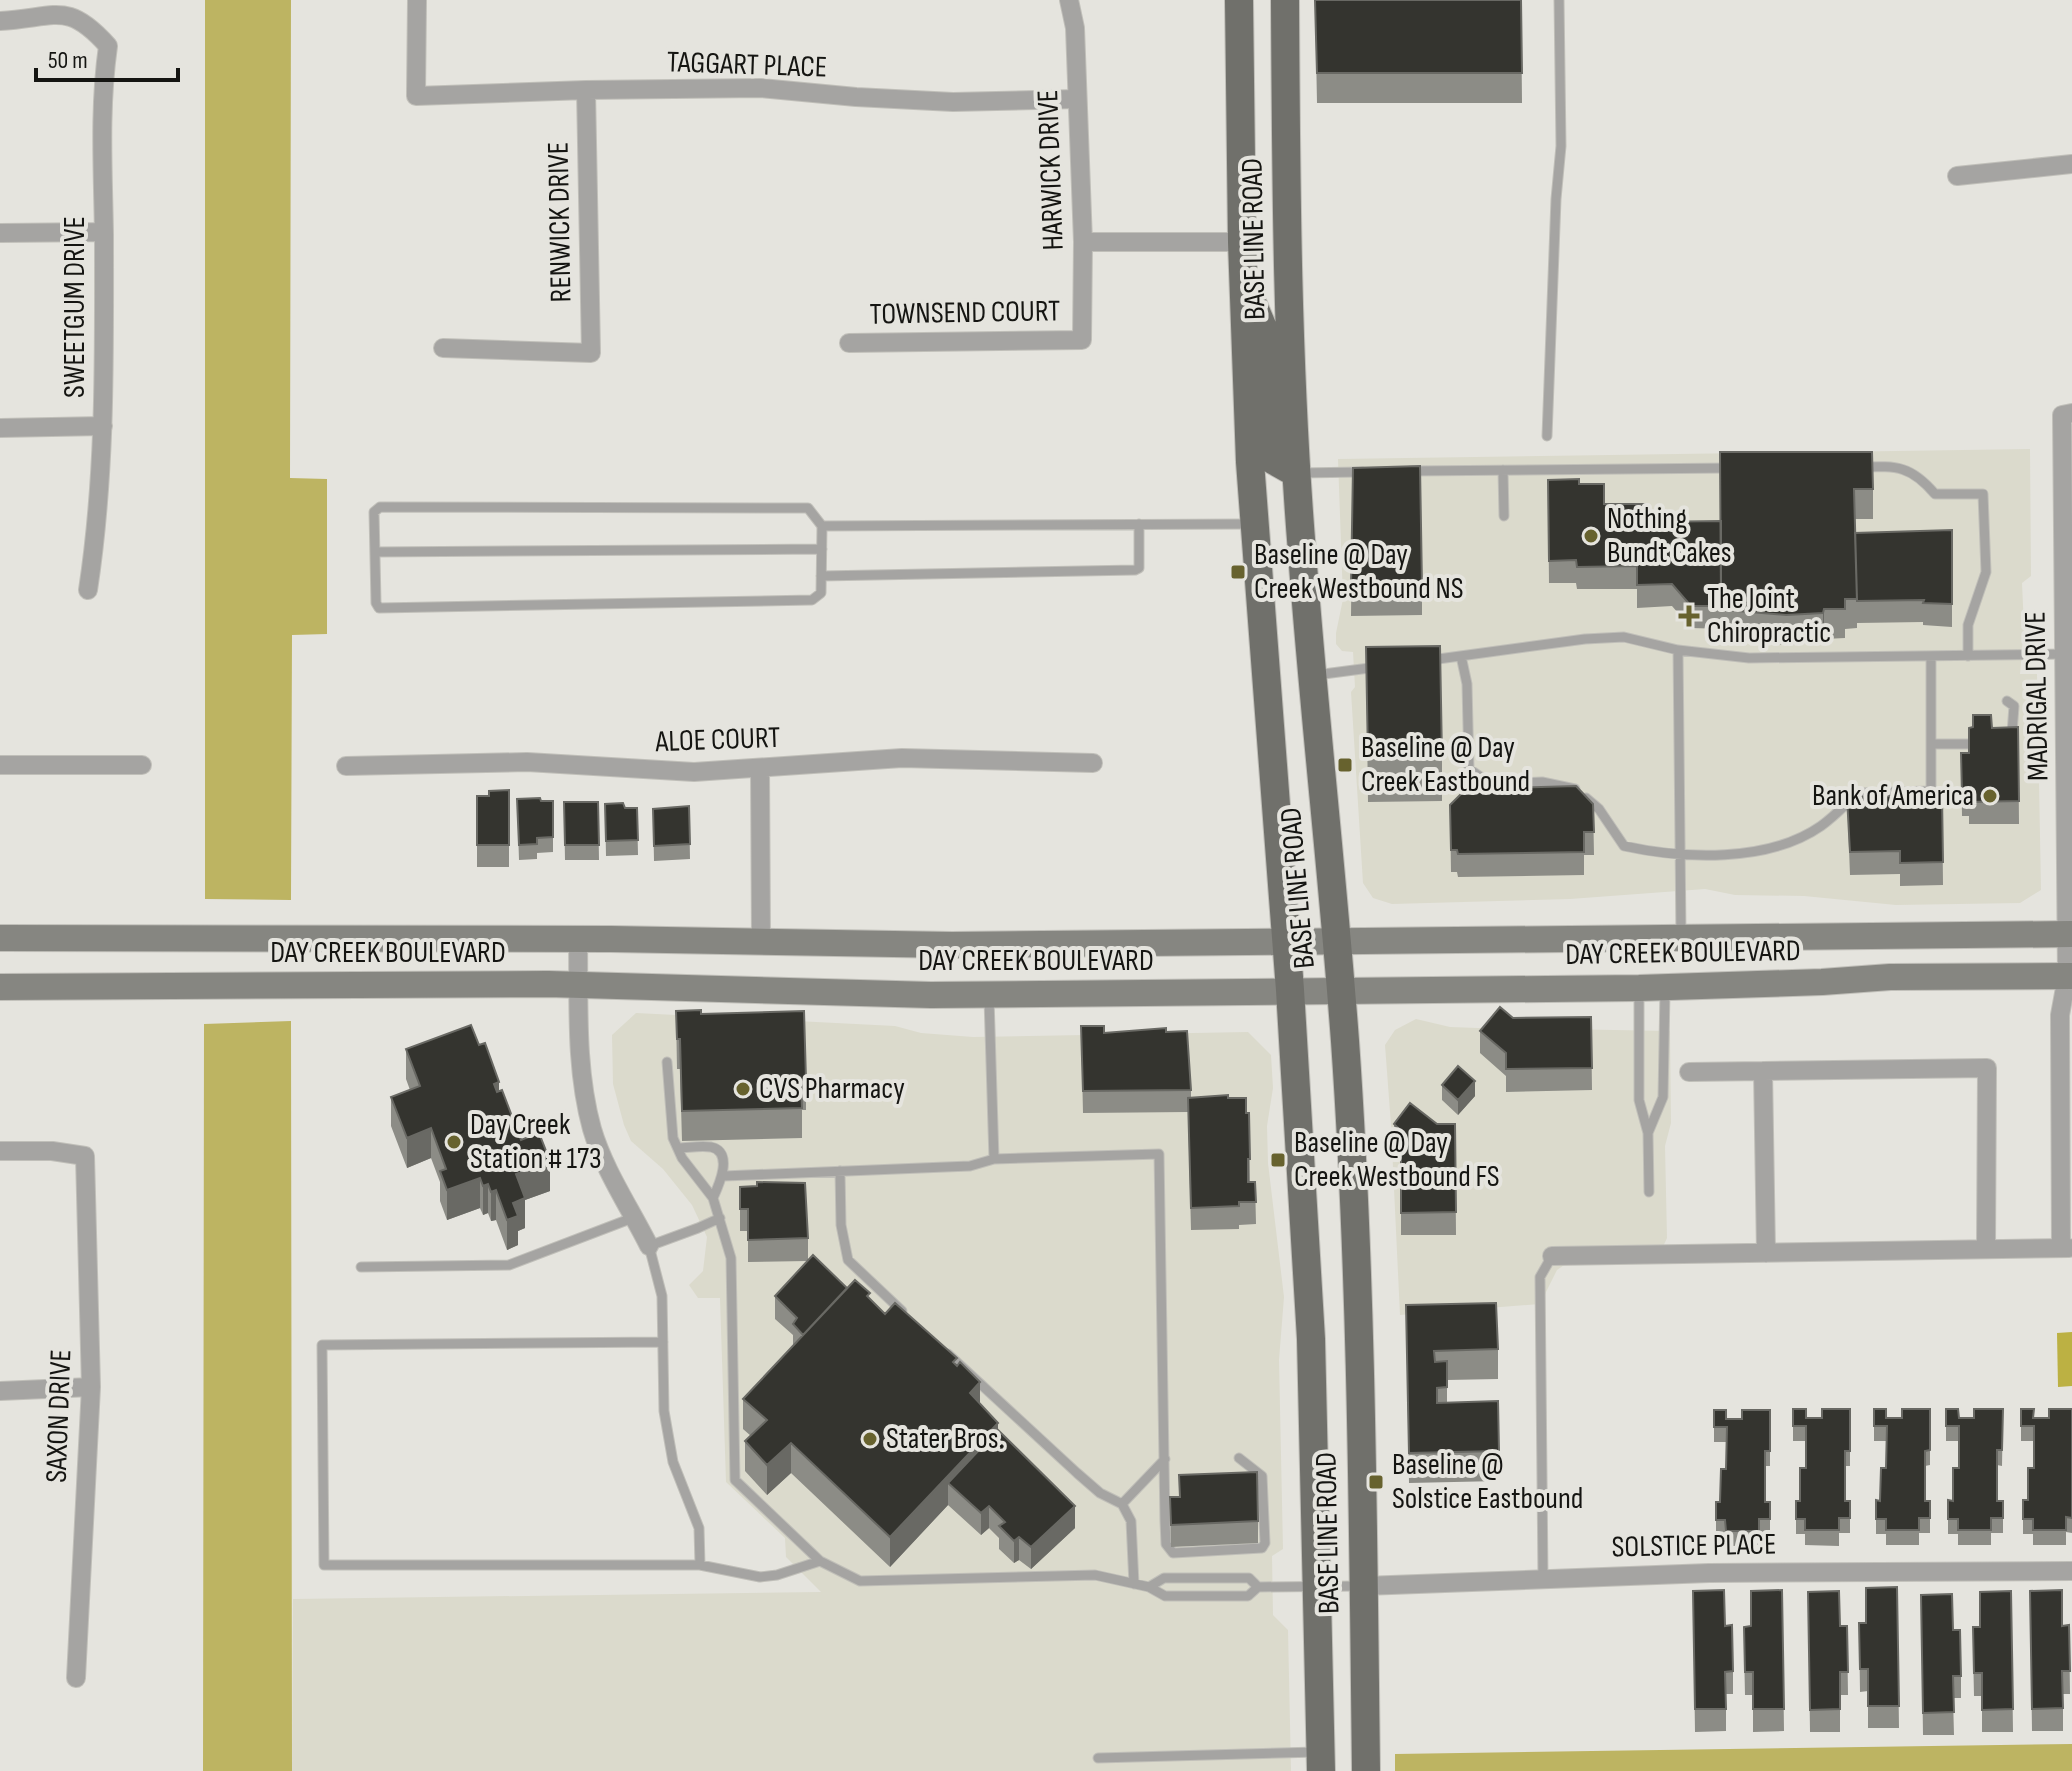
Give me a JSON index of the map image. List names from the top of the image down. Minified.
{"streets":{"main road":["BASE LINE ROAD","DAY CREEK BOULEVARD"],"street":["TAGGART PLACE","HARWICK DRIVE","RENWICK DRIVE","SWEETGUM DRIVE","TOWNSEND COURT","MADRIGAL DRIVE","ALOE COURT","SAXON DRIVE","SOLSTICE PLACE"]},"crossings":[["TAGGART PLACE","HARWICK DRIVE"],["TAGGART PLACE","RENWICK DRIVE"],["HARWICK DRIVE","TOWNSEND COURT"],["BASE LINE ROAD","DAY CREEK BOULEVARD"],["BASE LINE ROAD","SOLSTICE PLACE"],["MADRIGAL DRIVE","DAY CREEK BOULEVARD"]],"places":{"other":["Nothing Bundt Cakes","Bank of America","CVS Pharmacy","Day Creek Station # 173","Stater Bros."],"transit":["Baseline @ Day Creek Westbound NS","Baseline @ Day Creek Eastbound","Baseline @ Day Creek Westbound FS","Baseline @ Solstice Eastbound"],"health":["The Joint Chiropractic"]},"scale_bar":"50 m"}
